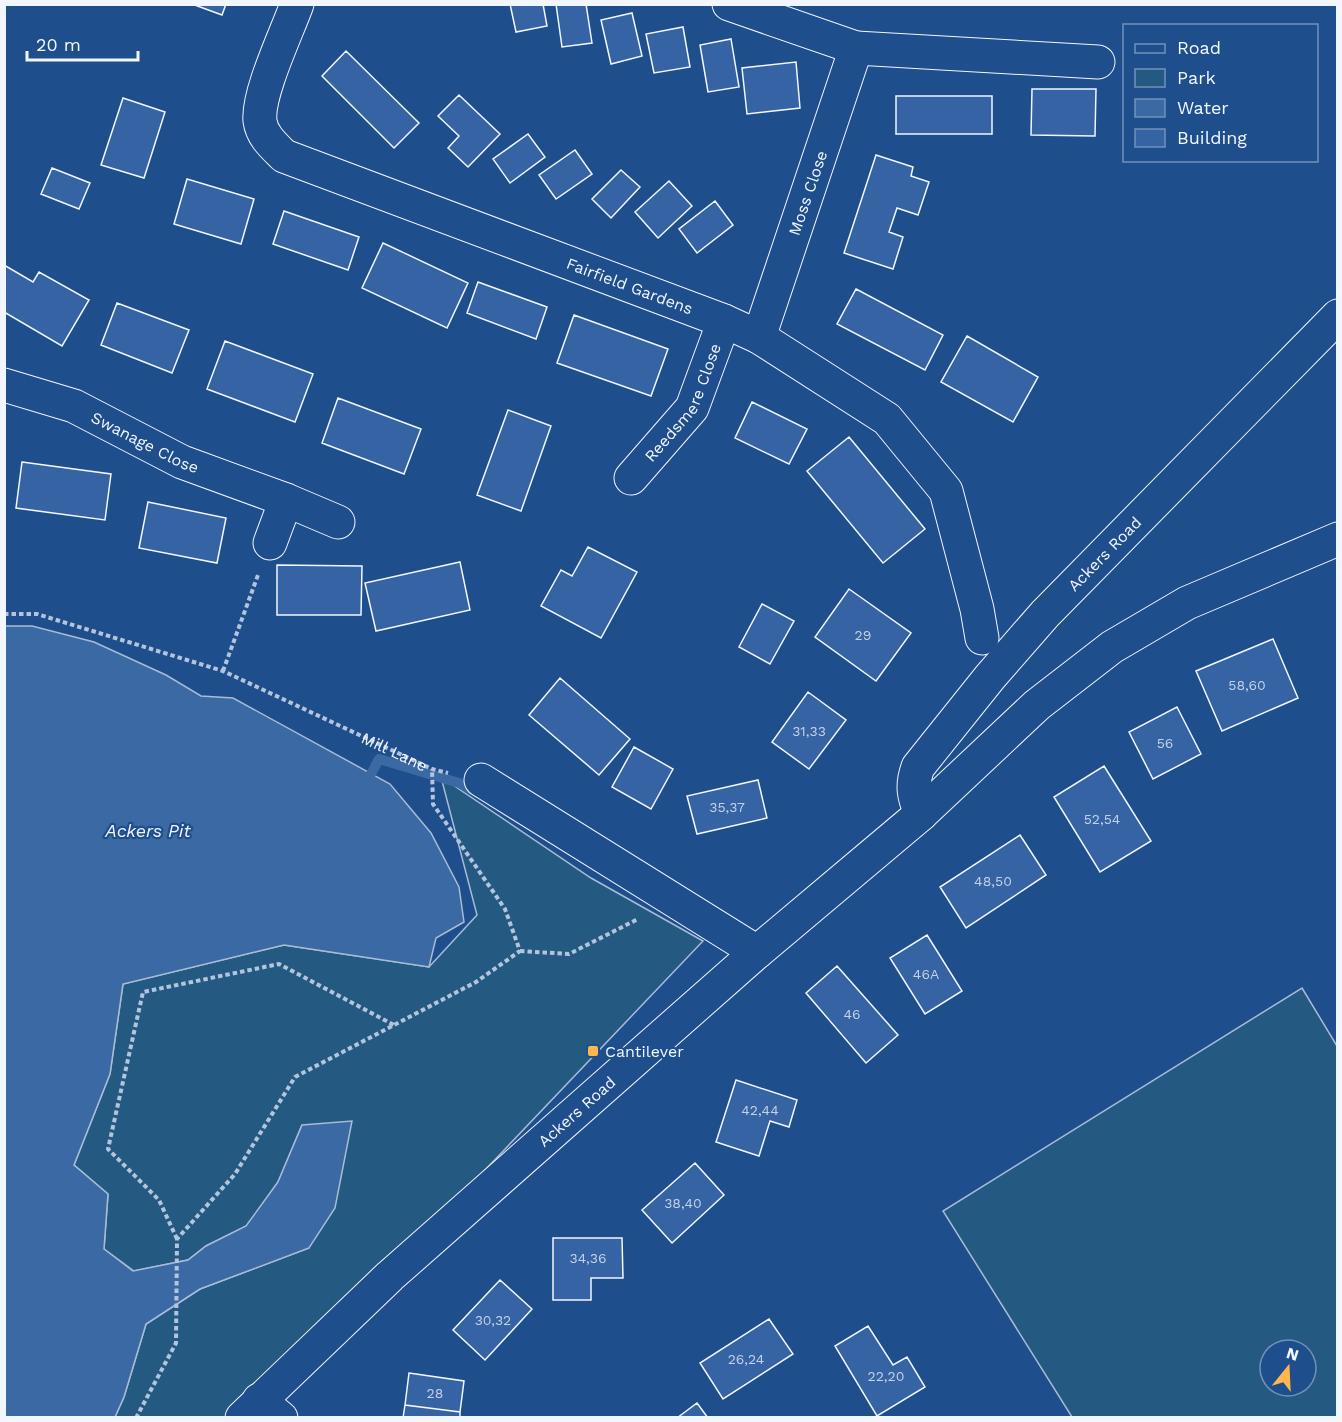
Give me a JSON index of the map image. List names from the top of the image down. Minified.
{"streets":{"street":["Moss Close","Fairfield Gardens","Reedsmere Close","Swanage Close","Ackers Road"],"path":["Mill Lane"]},"crossings":[["Moss Close","Fairfield Gardens"],["Fairfield Gardens","Reedsmere Close"]],"water":["Ackers Pit"],"places":{"transit":["Cantilever"]},"house_numbers":["29","58,60","31,33","56","35,37","52,54","48,50","46A","46","42,44","38,40","34,36","30,32","26,24","22,20","28"],"legend":["Road","Park","Water","Building"],"scale_bar":"20 m","north":"top"}
